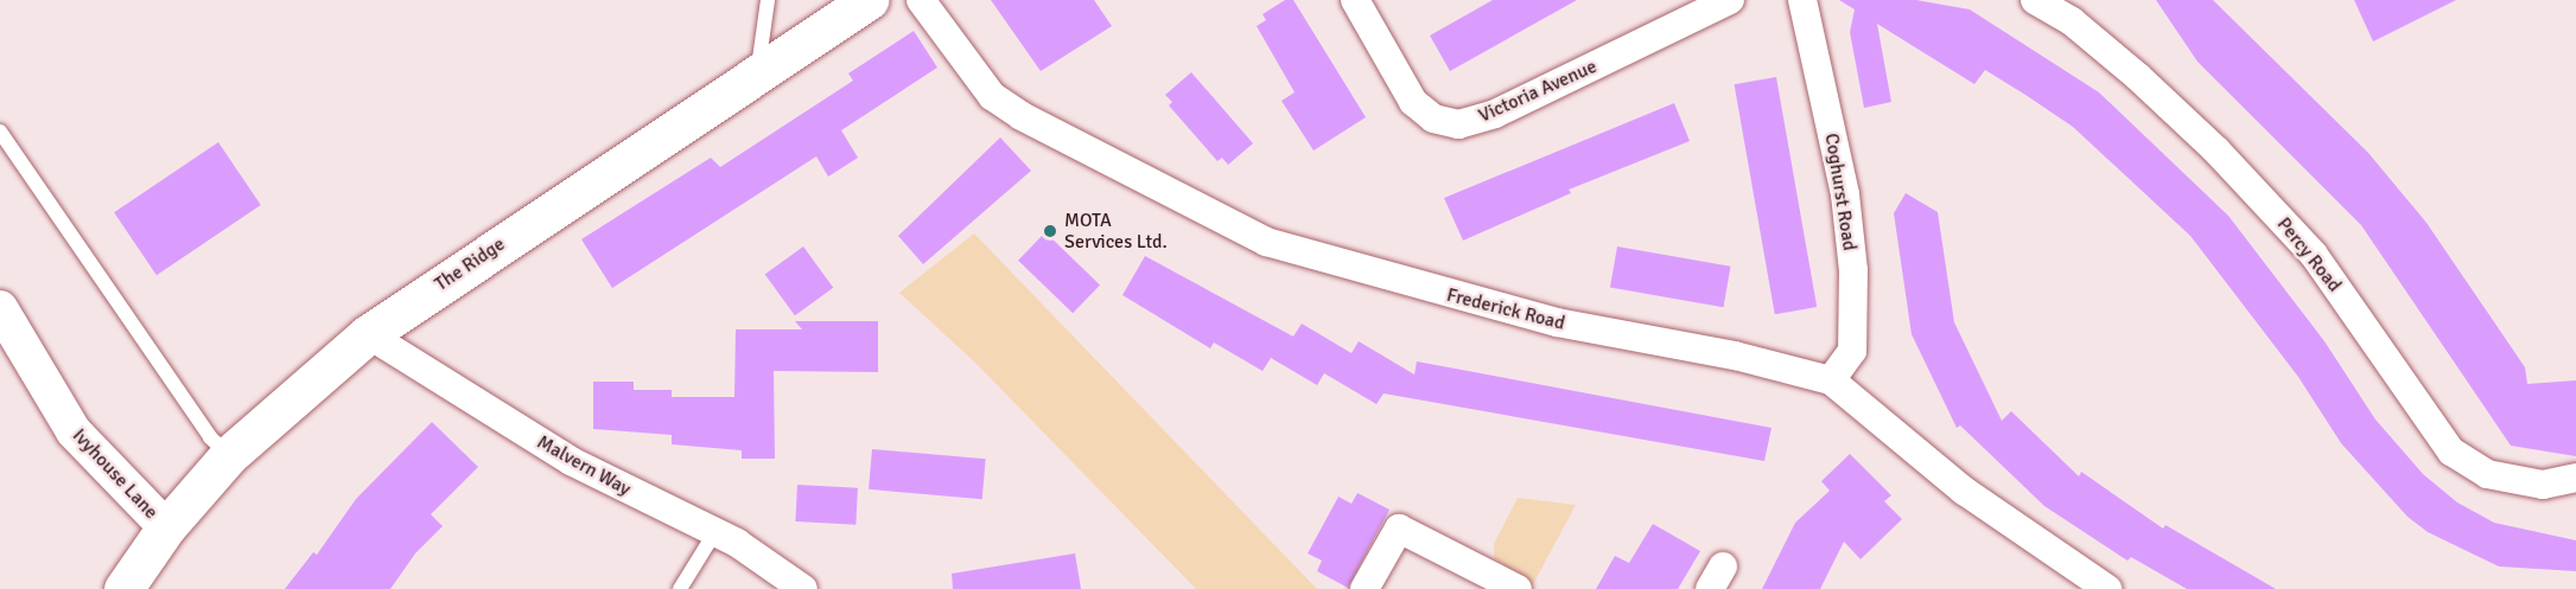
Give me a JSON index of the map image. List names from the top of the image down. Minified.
{"streets":{"main road":["The Ridge"],"street":["Victoria Avenue","Coghurst Road","Percy Road","Frederick Road","Malvern Way","Ivyhouse Lane"]},"crossings":[["Coghurst Road","Frederick Road"],["The Ridge","Malvern Way"],["The Ridge","Ivyhouse Lane"]],"places":["MOTA Services Ltd."]}
